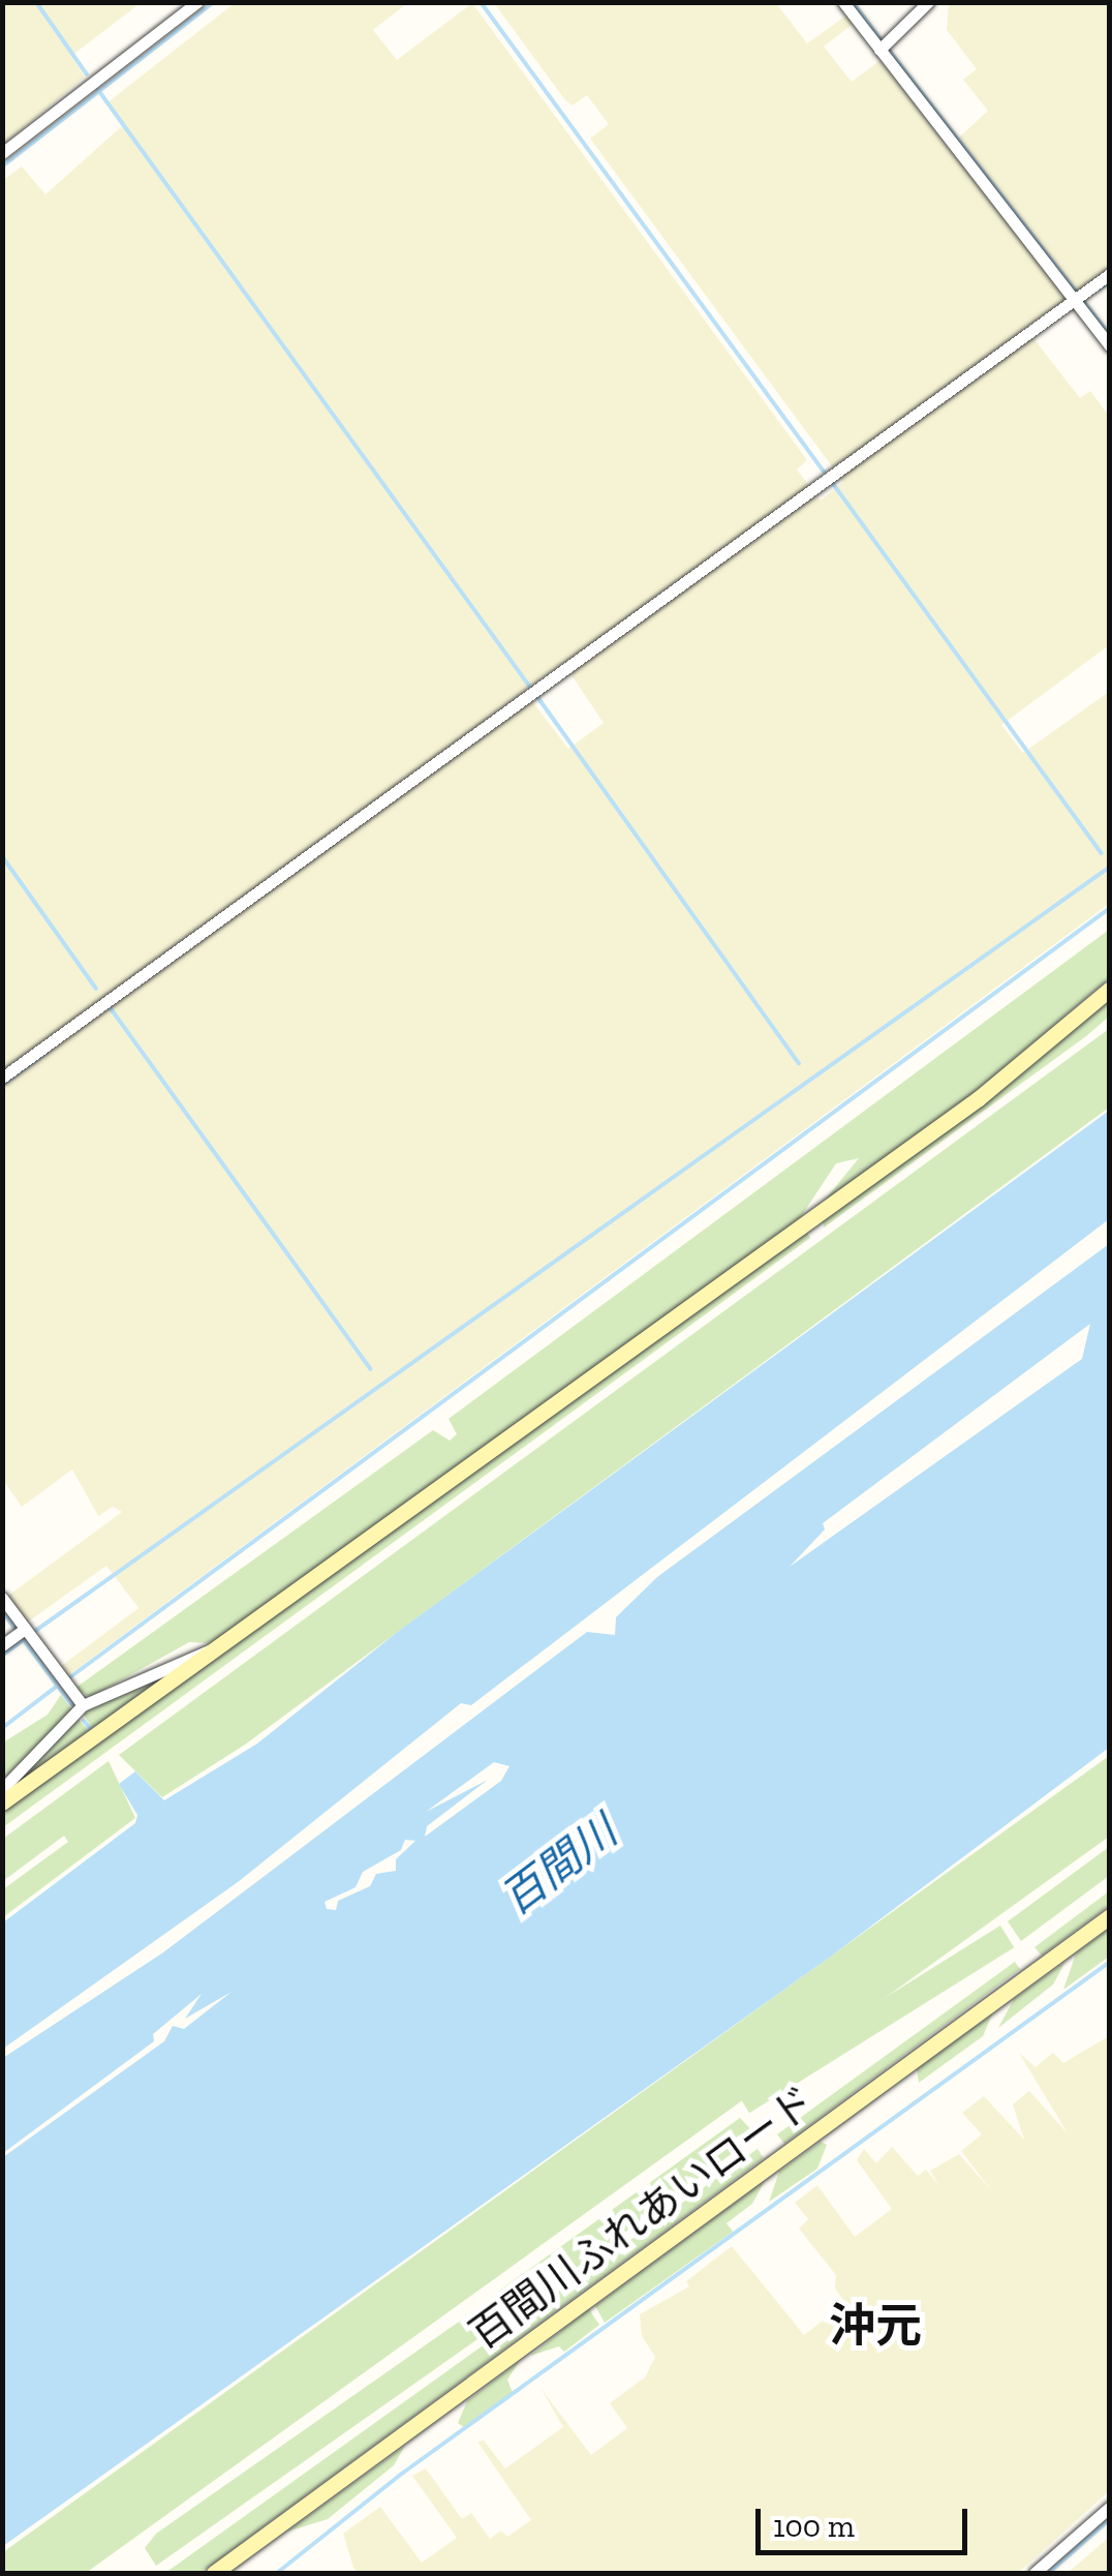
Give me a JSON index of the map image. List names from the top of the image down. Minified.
{"streets":{"street":["百間川ふれあいロード"]},"districts":["沖元"],"water":["百間川"],"scale_bar":"100 m"}
